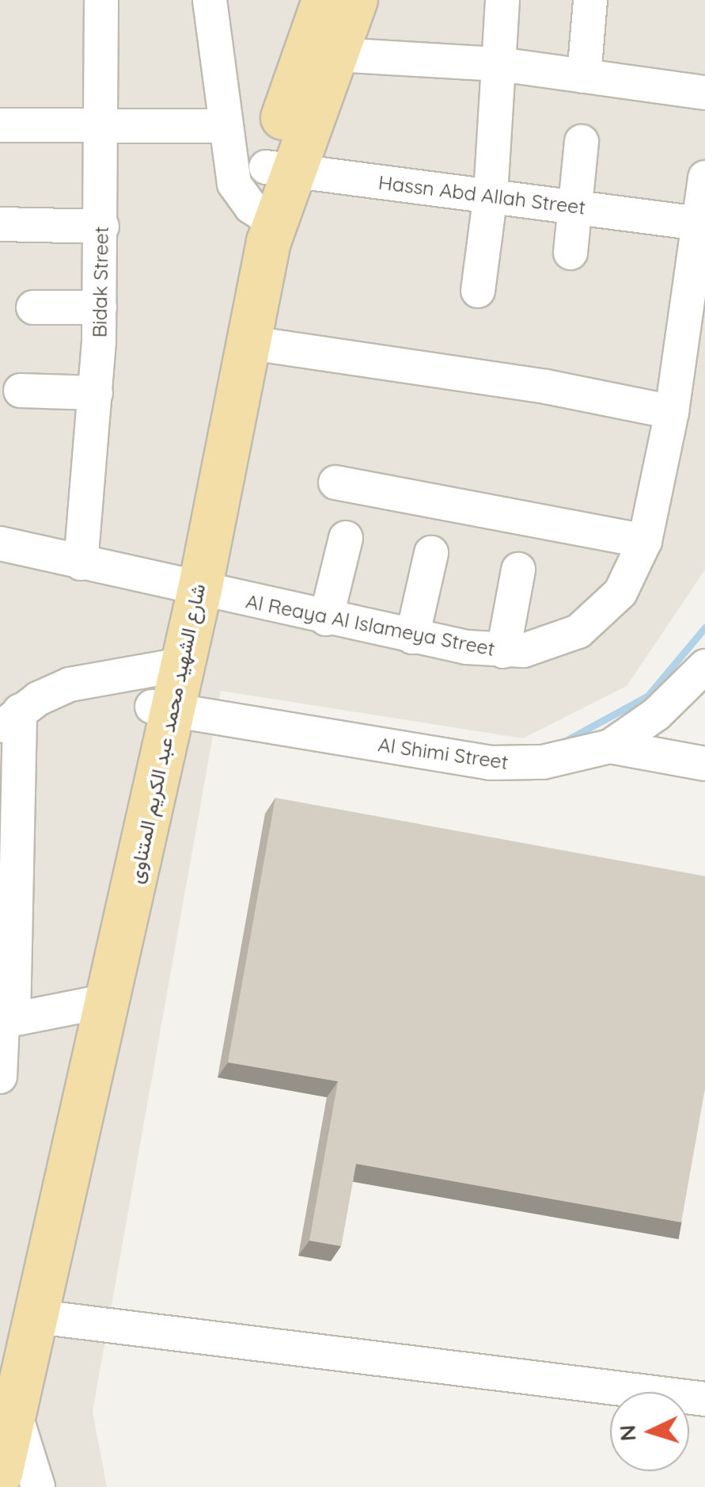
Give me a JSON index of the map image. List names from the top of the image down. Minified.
{"streets":{"main road":["شارع الشهيد محمد عبد الكريم المتناوى"],"street":["Hassn Abd Allah Street","Bidak Street","Al Reaya Al Islameya Street","Al Shimi Street"]},"crossings":[["Hassn Abd Allah Street","Al Reaya Al Islameya Street"],["Hassn Abd Allah Street","شارع الشهيد محمد عبد الكريم المتناوى"],["Bidak Street","Al Reaya Al Islameya Street"],["Al Reaya Al Islameya Street","شارع الشهيد محمد عبد الكريم المتناوى"],["شارع الشهيد محمد عبد الكريم المتناوى","Al Shimi Street"]],"north":"left"}
